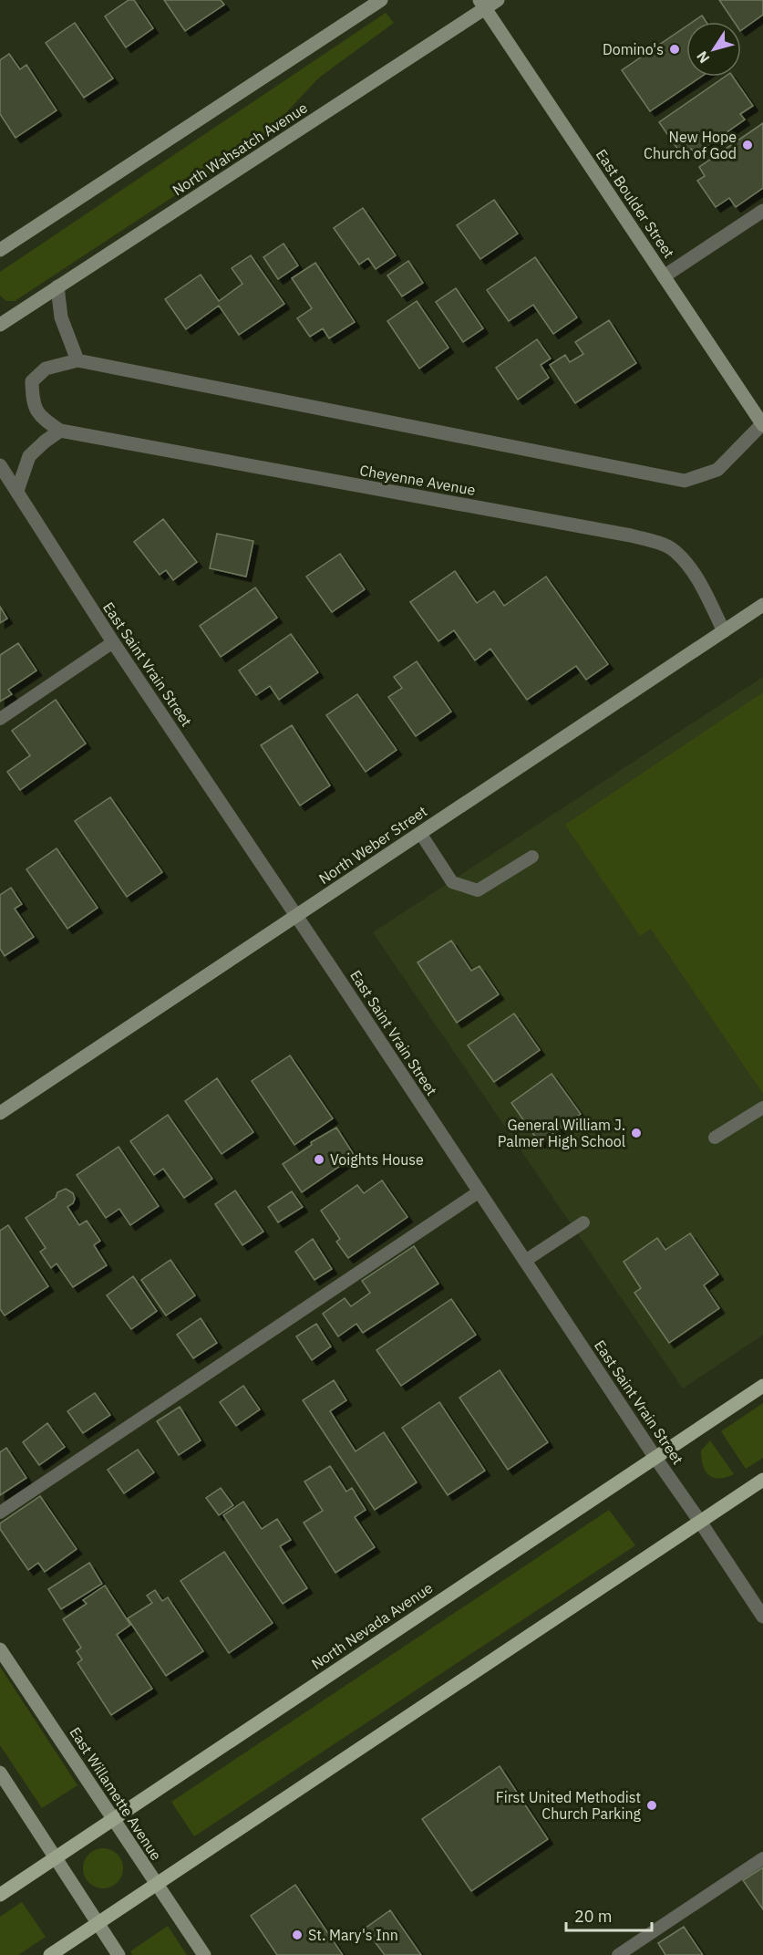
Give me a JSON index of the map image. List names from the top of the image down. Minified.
{"streets":{"main road":["North Nevada Avenue"],"street":["North Wahsatch Avenue","East Boulder Street","Cheyenne Avenue","East Saint Vrain Street","North Weber Street","East Willamette Avenue"]},"crossings":[["North Wahsatch Avenue","East Boulder Street"],["East Boulder Street","Cheyenne Avenue"],["Cheyenne Avenue","North Weber Street"],["East Saint Vrain Street","North Weber Street"],["East Saint Vrain Street","North Nevada Avenue"],["North Nevada Avenue","East Willamette Avenue"]],"places":["Domino's","New Hope Church of God","General William J. Palmer High School","Voights House","First United Methodist Church Parking","St. Mary's Inn"],"scale_bar":"20 m","north":"bottom left"}
